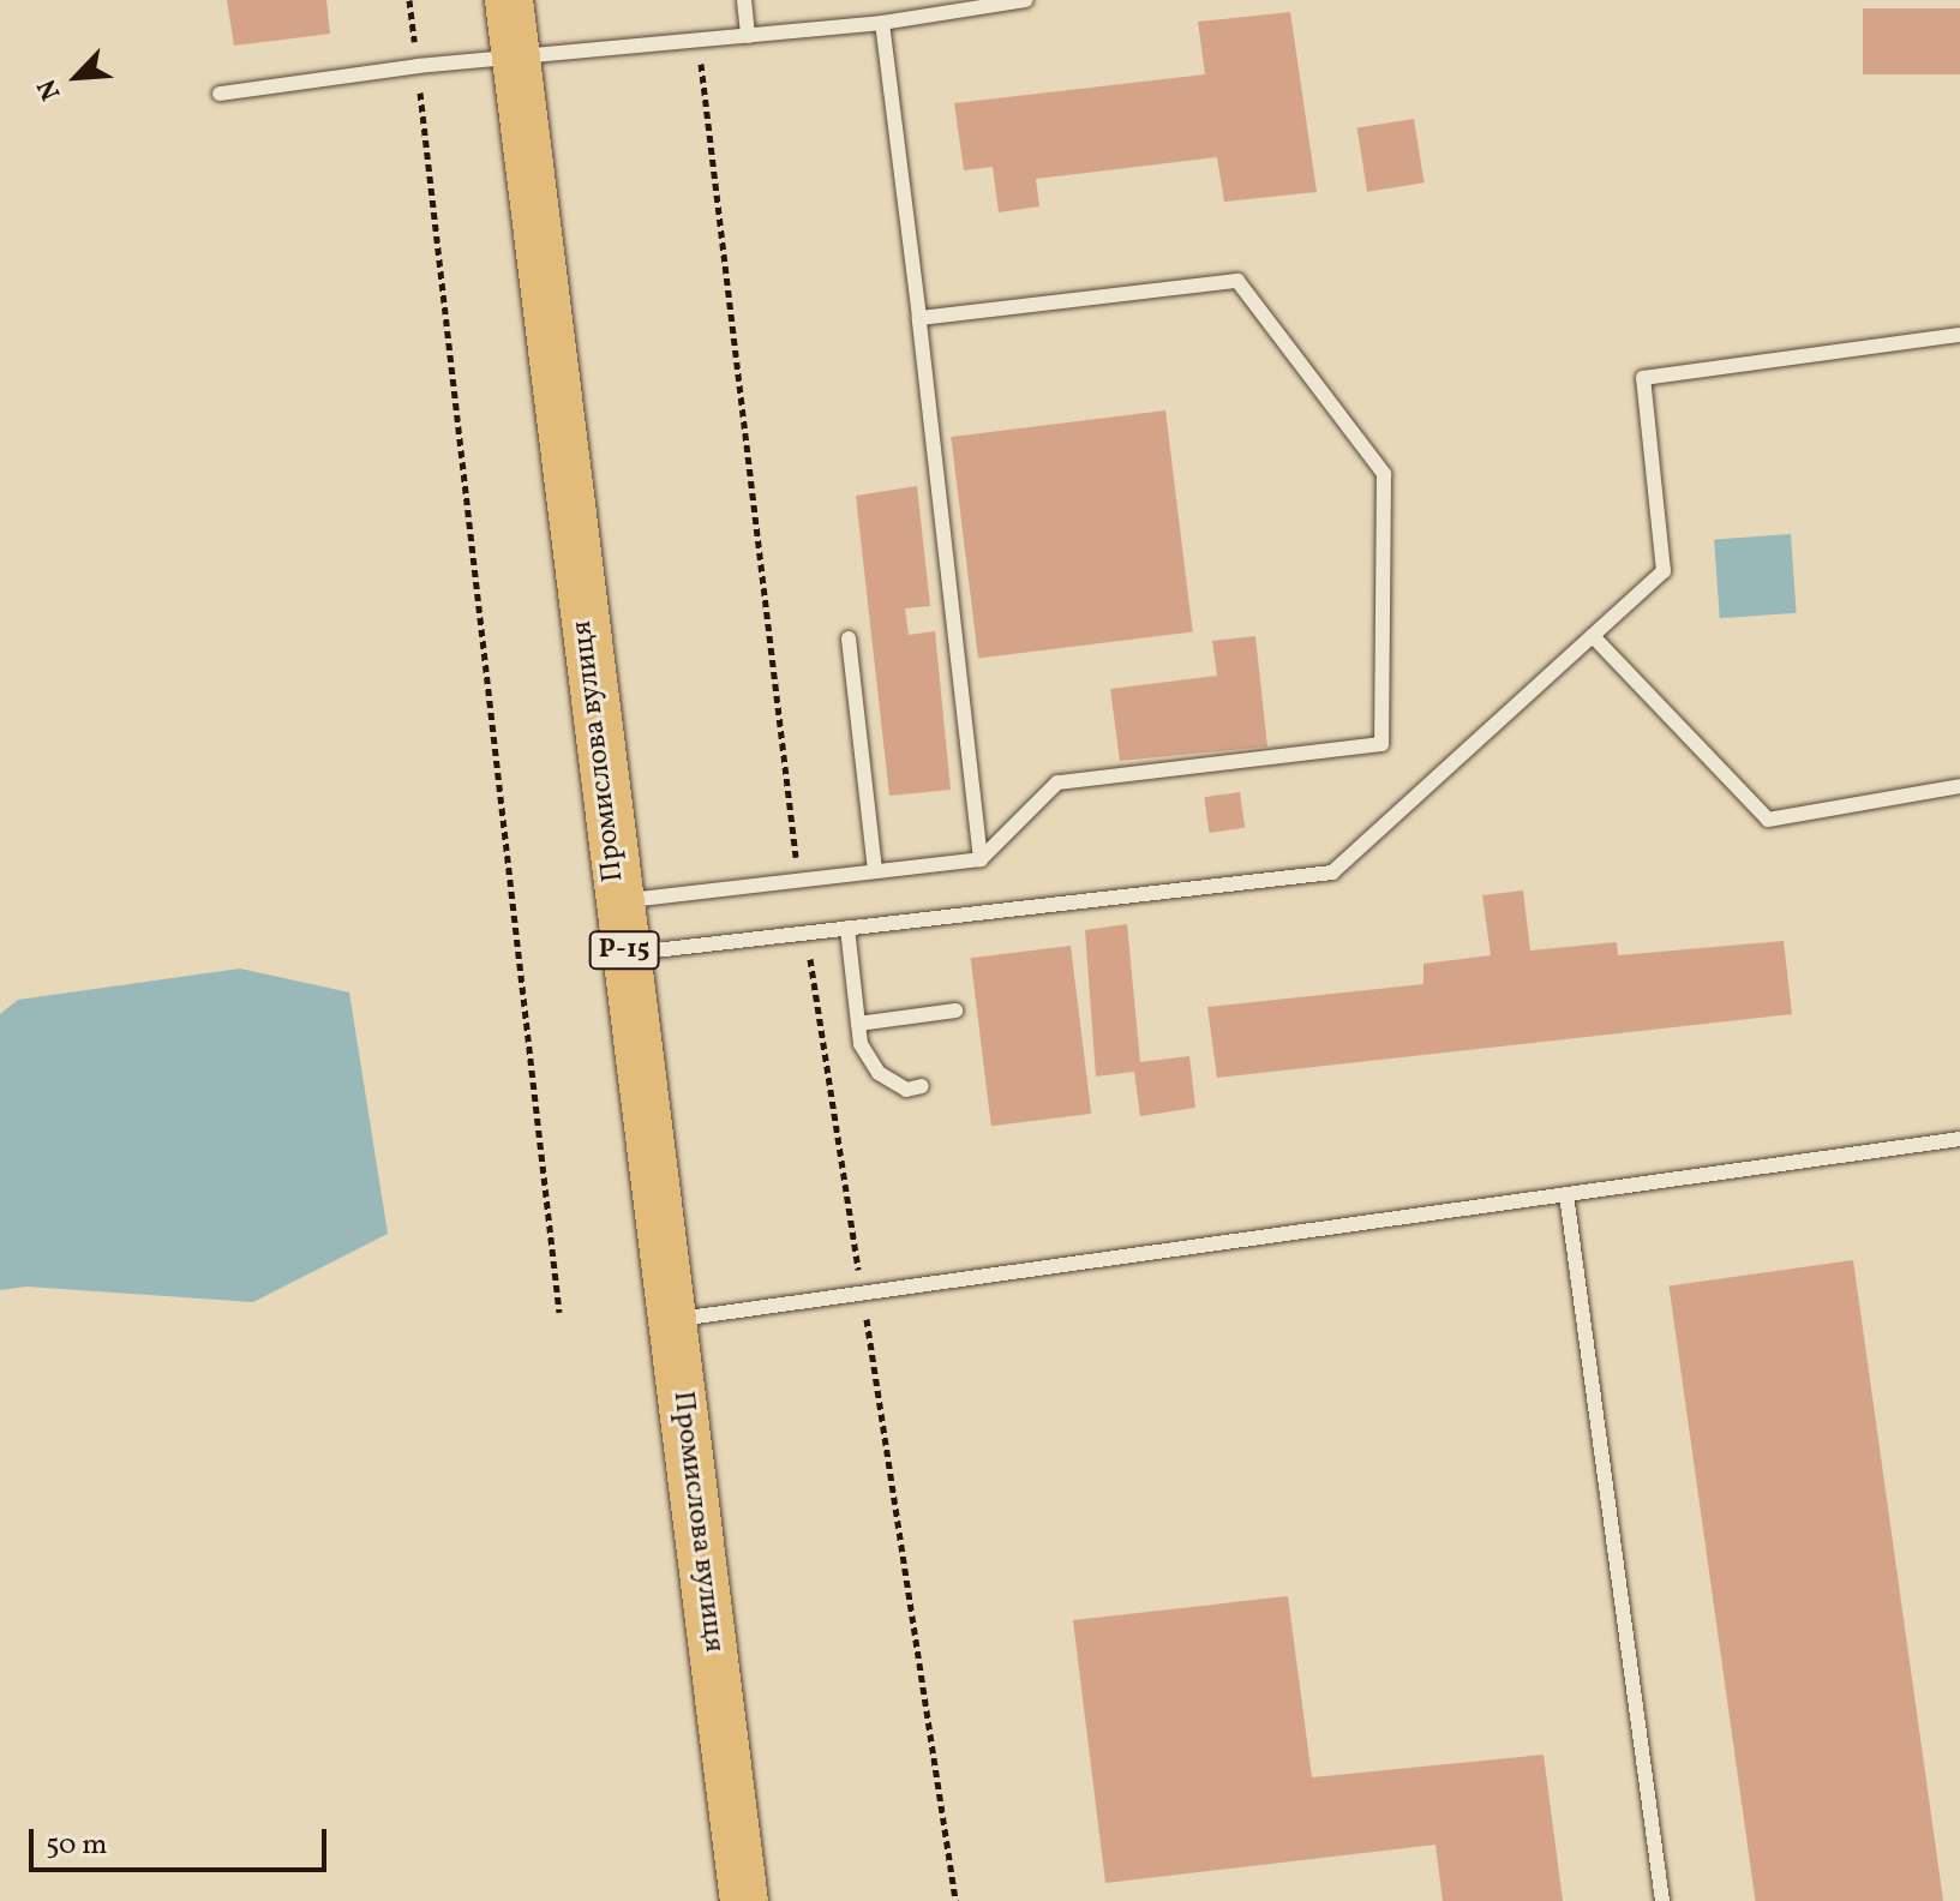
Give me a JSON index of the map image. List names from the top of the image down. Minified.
{"streets":{"main road":["Промислова вулиця","Р-15"]},"scale_bar":"50 m","north":"bottom left"}
